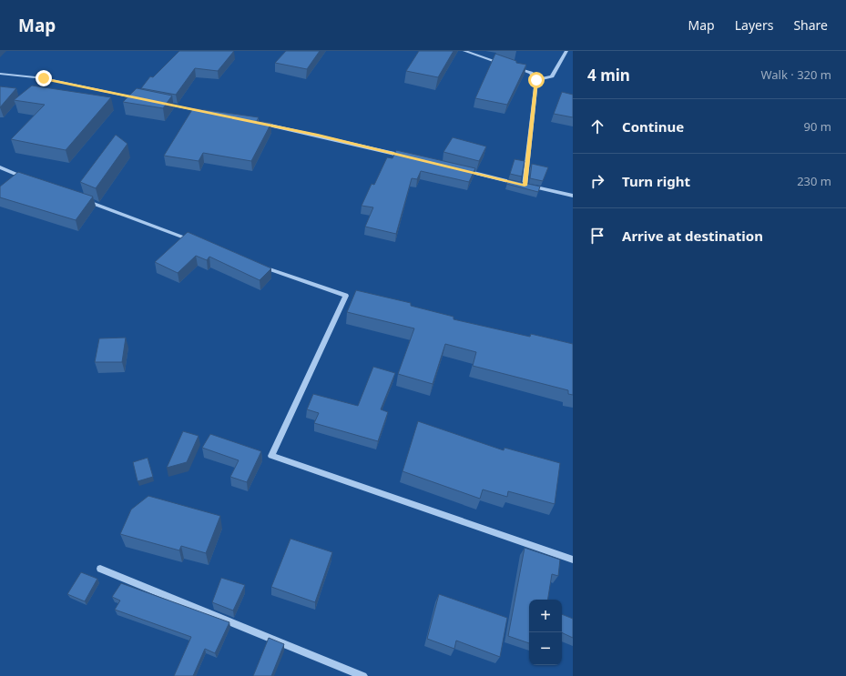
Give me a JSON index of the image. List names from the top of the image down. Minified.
{"page":{"header":"Map","nav":["Map","Layers","Share"],"heading":["4 min","Walk · 320 m"],"list":[["Continue","90 m"],["Turn right","230 m"],"Arrive at destination"],"map_buttons":["+","−"]}}
